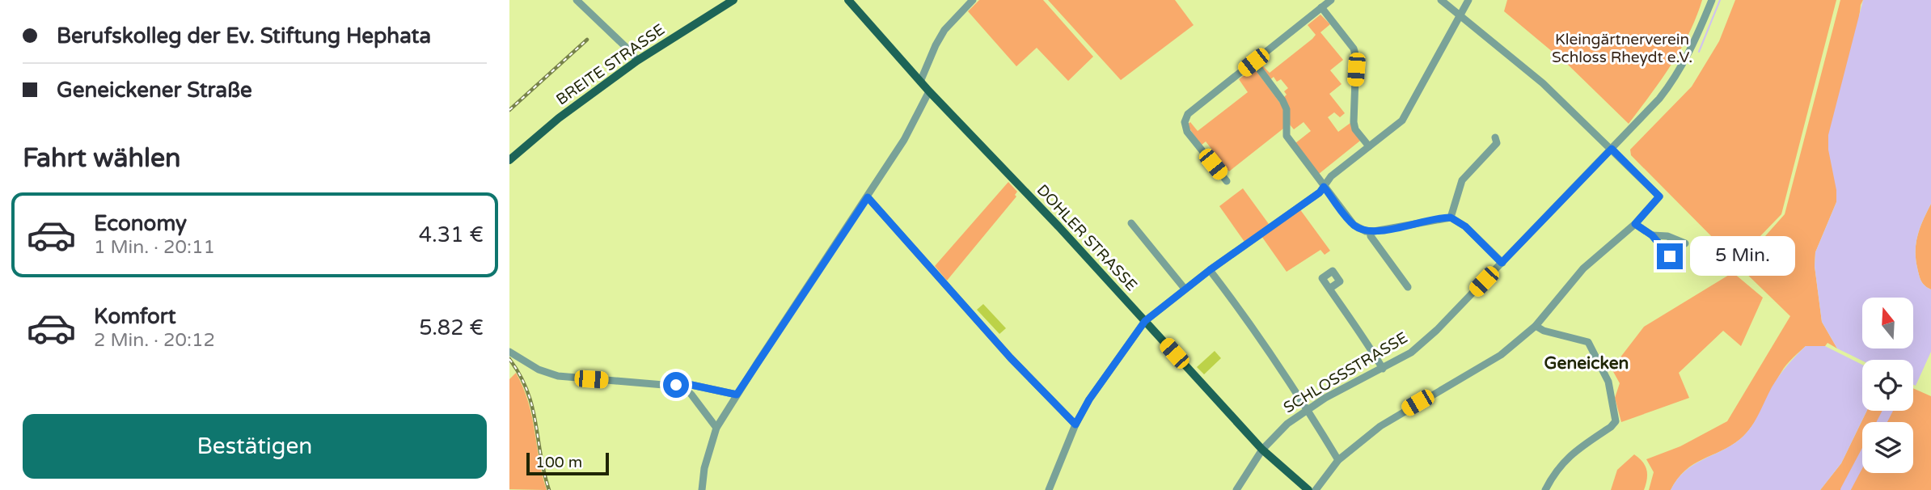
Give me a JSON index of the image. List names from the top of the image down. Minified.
{"streets":{"main road":["BREITE STRASSE","DOHLER STRASSE"],"street":["SCHLOSSSTRASSE"]},"crossings":[["DOHLER STRASSE","SCHLOSSSTRASSE"]],"districts":["Geneicken"],"parks":["Kleingärtnerverein Schloss Rheydt e.V."],"scale_bar":"100 m","north":"top","page":{"banner":["Berufskolleg der Ev. Stiftung Hephata","Geneickener Straße"],"heading":"Fahrt wählen","list":[{"name":"Economy","note":"1 Min. · 20:11","value":"4.31 €"},{"name":"Komfort","note":"2 Min. · 20:12","value":"5.82 €"}],"bubble":"5 Min.","buttons":"Bestätigen","scale":"100 m"}}
